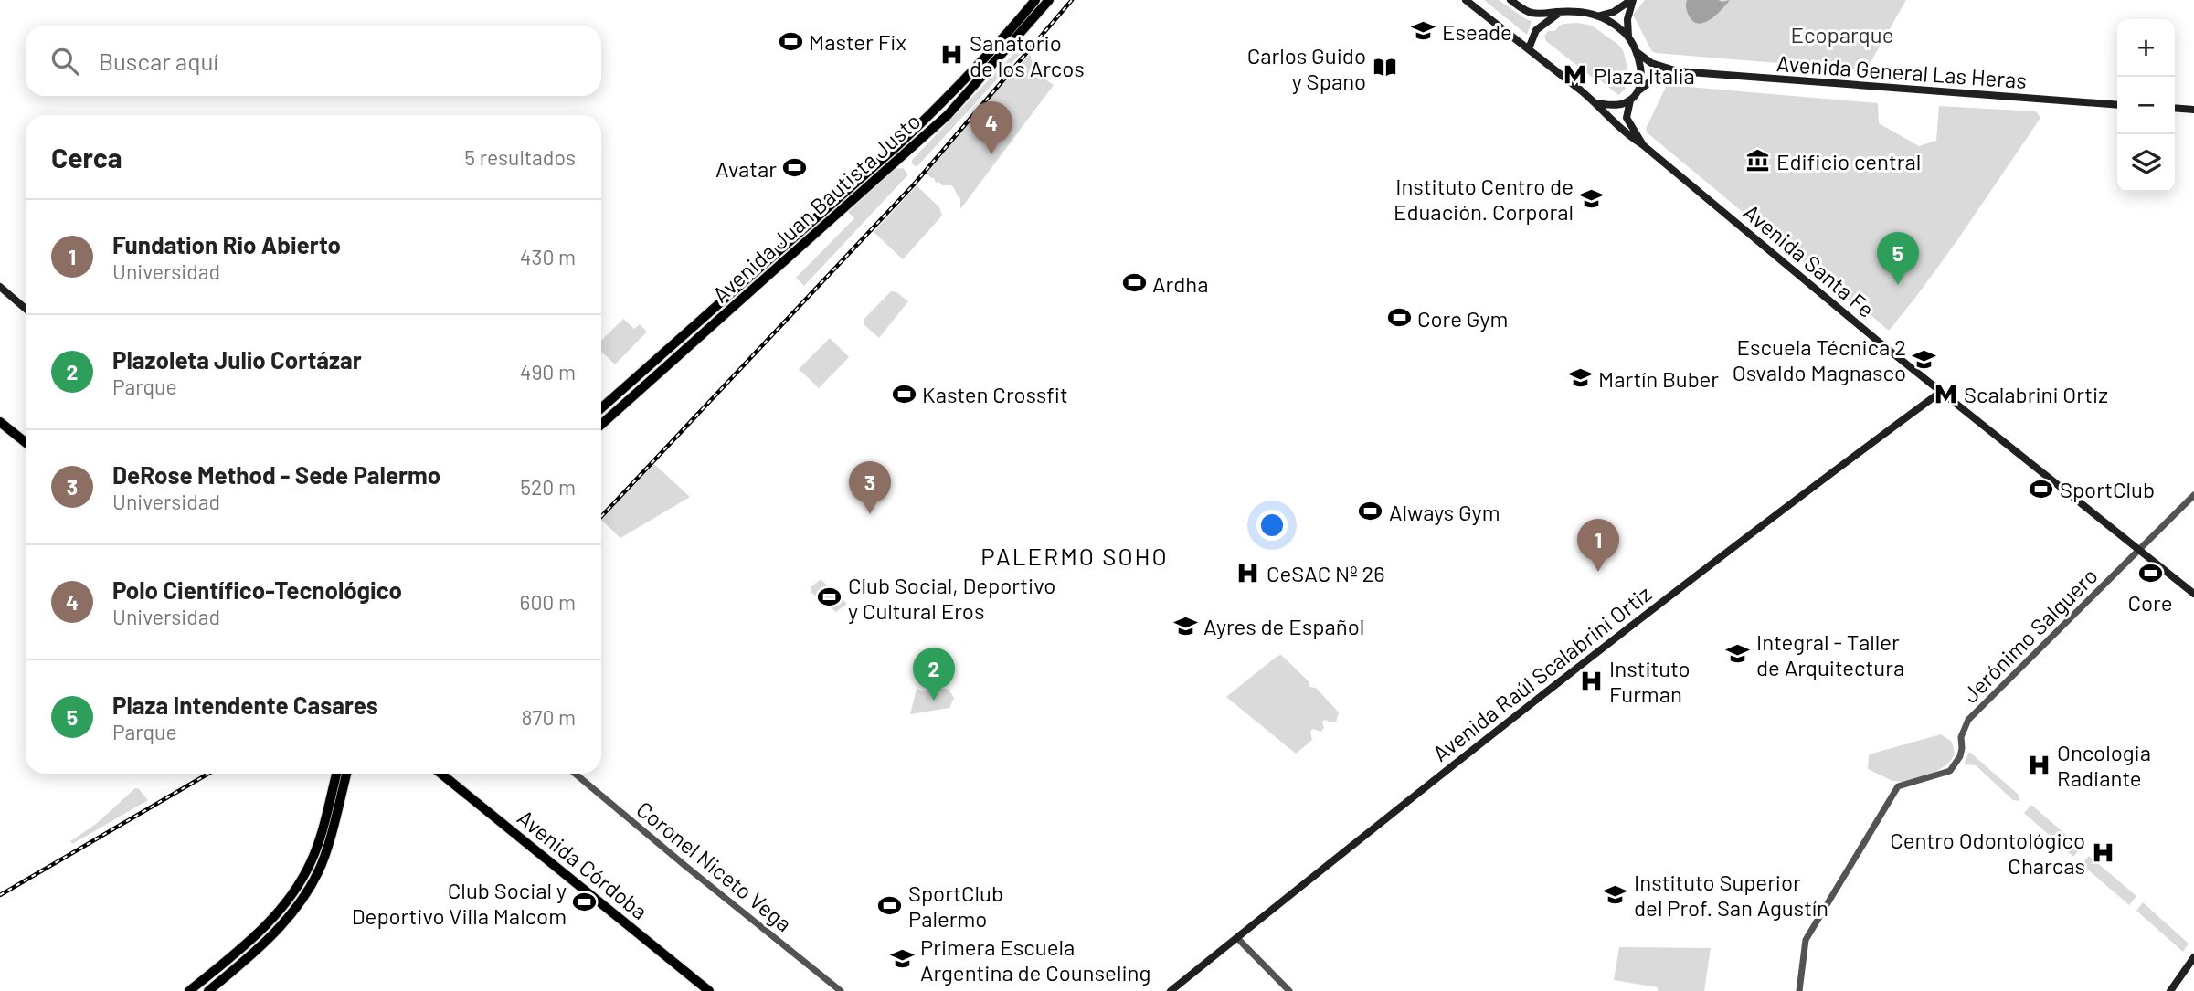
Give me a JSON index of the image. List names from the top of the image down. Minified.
{"streets":{"main road":["Avenida General Las Heras","Avenida Juan Bautista Justo","Avenida Santa Fe","Avenida Raúl Scalabrini Ortiz","Avenida Córdoba"],"street":["Jerónimo Salguero","Coronel Niceto Vega"]},"crossings":[["Avenida General Las Heras","Avenida Santa Fe"],["Avenida Santa Fe","Jerónimo Salguero"],["Avenida Santa Fe","Avenida Raúl Scalabrini Ortiz"]],"districts":["PALERMO SOHO"],"parks":["Ecoparque"],"places":{"school or university":["Eseade","Instituto Centro de Eduación. Corporal","Escuela Técnica 2 Osvaldo Magnasco","Martín Buber","Ayres de Español","Integral - Taller de Arquitectura","Instituto Superior del Prof. San Agustín","Primera Escuela Argentina de Counseling"],"sports":["Master Fix","Avatar","Ardha","Core Gym","Kasten Crossfit","SportClub","Always Gym","Core","Club Social, Deportivo y Cultural Eros","Club Social y Deportivo Villa Malcom","SportClub Palermo"],"hospital":["Sanatorio de los Arcos","CeSAC Nº 26","Instituto Furman","Oncologia Radiante","Centro Odontológico Charcas"],"library":["Carlos Guido y Spano"],"metro station":["Plaza Italia","Scalabrini Ortiz"],"museum":["Edificio central"]},"page":{"map_buttons":["+","−"],"search":"Buscar aquí","pins":["4","5","3","1","2"],"heading":["Cerca","5 resultados"],"list":[{"mark":"1","name":"Fundation Rio Abierto","note":"Universidad","value":"430 m"},{"mark":"2","name":"Plazoleta Julio Cortázar","note":"Parque","value":"490 m"},{"mark":"3","name":"DeRose Method - Sede Palermo","note":"Universidad","value":"520 m"},{"mark":"4","name":"Polo Científico-Tecnológico","note":"Universidad","value":"600 m"},{"mark":"5","name":"Plaza Intendente Casares","note":"Parque","value":"870 m"}]}}
